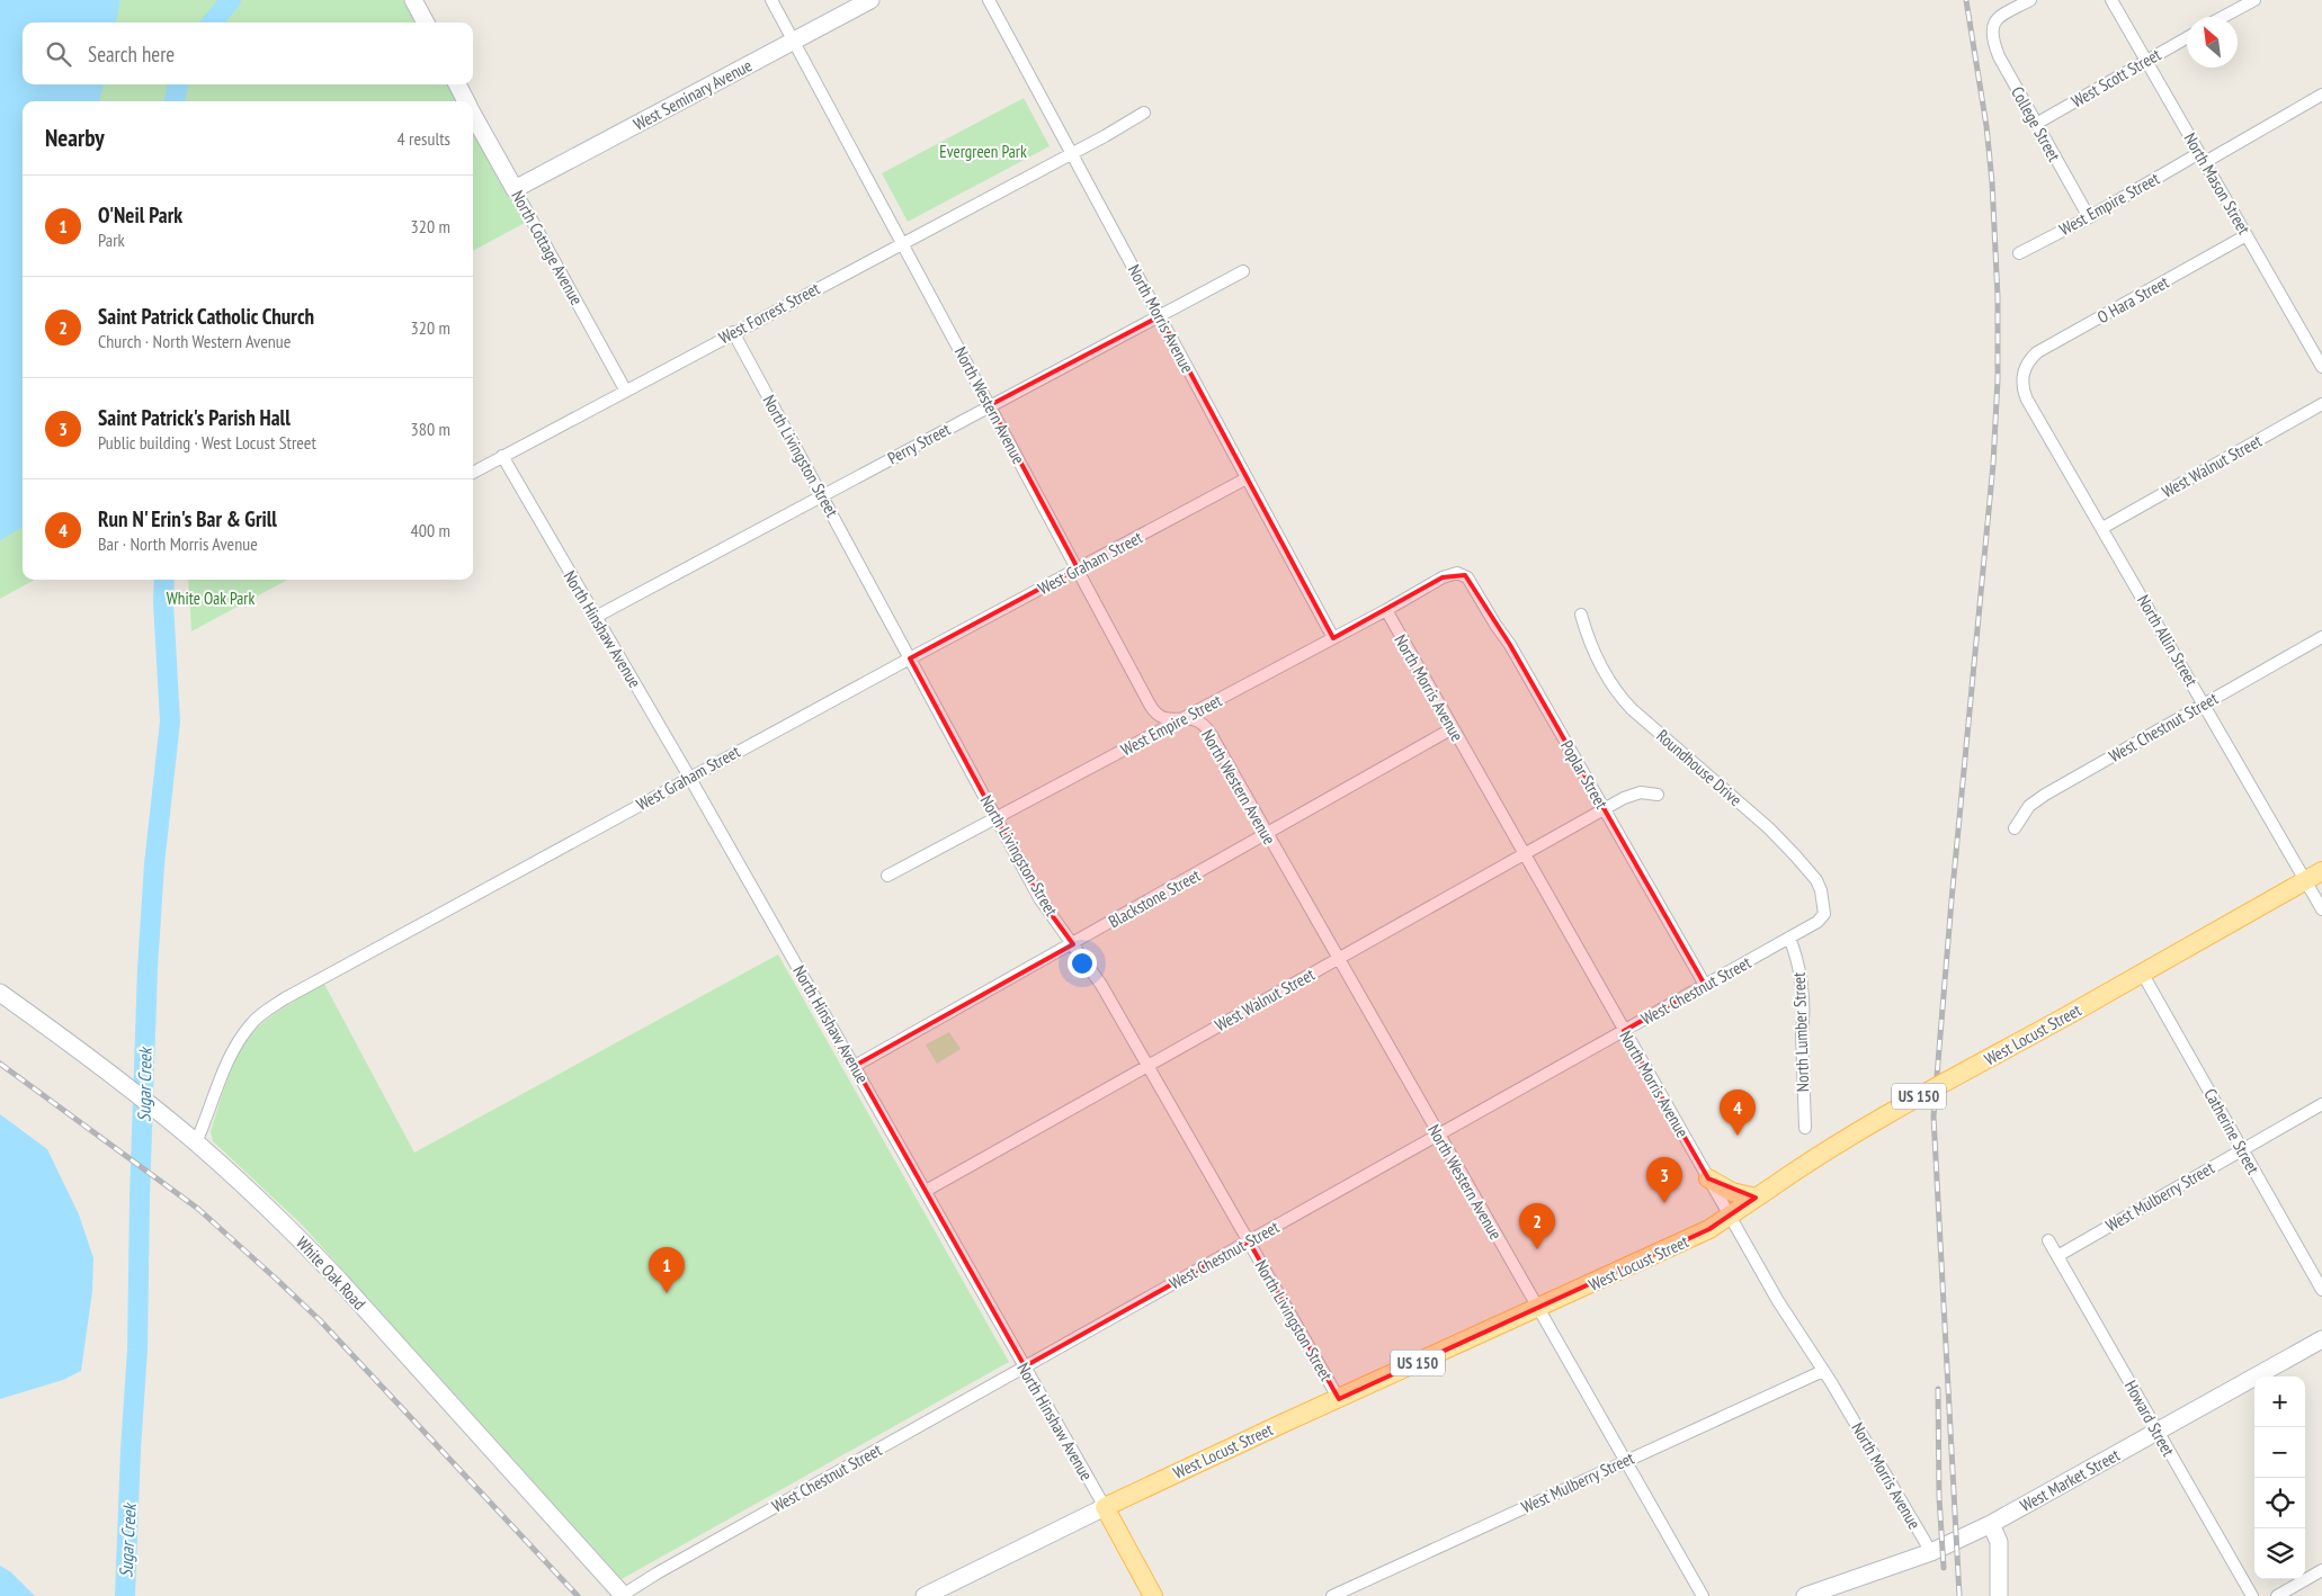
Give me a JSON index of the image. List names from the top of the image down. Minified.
{"streets":{"main road":["North Hinshaw Avenue","West Locust Street","US 150"],"street":["West Scott Street","West Seminary Avenue","College Street","North Mason Street","West Empire Street","North Cottage Avenue","O Hara Street","West Forrest Street","North Morris Avenue","North Western Avenue","Perry Street","North Livingston Street","West Walnut Street","West Graham Street","North Allin Street","West Chestnut Street","Roundhouse Drive","Poplar Street","Blackstone Street","North Lumber Street","Catherine Street","West Mulberry Street","White Oak Road","Howard Street","West Market Street"]},"crossings":[["West Scott Street","College Street"],["West Scott Street","North Mason Street"],["West Seminary Avenue","North Cottage Avenue"],["West Seminary Avenue","North Western Avenue"],["College Street","West Empire Street"],["North Mason Street","West Empire Street"],["North Mason Street","O Hara Street"],["West Empire Street","North Morris Avenue"],["West Empire Street","North Western Avenue"],["West Empire Street","North Livingston Street"],["West Empire Street","Poplar Street"],["North Cottage Avenue","West Forrest Street"],["O Hara Street","North Allin Street"],["West Forrest Street","North Morris Avenue"],["West Forrest Street","North Western Avenue"],["West Forrest Street","North Livingston Street"],["West Forrest Street","North Hinshaw Avenue"],["North Morris Avenue","Perry Street"],["North Morris Avenue","West Walnut Street"],["North Morris Avenue","West Graham Street"],["North Morris Avenue","West Chestnut Street"],["North Morris Avenue","Blackstone Street"],["North Morris Avenue","West Locust Street"],["North Morris Avenue","West Mulberry Street"],["North Morris Avenue","West Market Street"],["North Western Avenue","Perry Street"],["North Western Avenue","West Walnut Street"],["North Western Avenue","West Graham Street"],["North Western Avenue","West Chestnut Street"],["North Western Avenue","Blackstone Street"],["North Western Avenue","West Locust Street"],["North Western Avenue","West Mulberry Street"],["Perry Street","North Livingston Street"],["Perry Street","North Hinshaw Avenue"],["North Livingston Street","West Walnut Street"],["North Livingston Street","West Graham Street"],["North Livingston Street","West Chestnut Street"],["North Livingston Street","Blackstone Street"],["North Livingston Street","West Locust Street"],["West Walnut Street","North Hinshaw Avenue"],["West Walnut Street","North Allin Street"],["West Walnut Street","Poplar Street"],["West Graham Street","North Hinshaw Avenue"],["West Graham Street","White Oak Road"],["North Hinshaw Avenue","West Chestnut Street"],["North Hinshaw Avenue","Blackstone Street"],["North Hinshaw Avenue","West Locust Street"],["North Allin Street","West Chestnut Street"],["North Allin Street","West Locust Street"],["West Chestnut Street","Roundhouse Drive"],["West Chestnut Street","Poplar Street"],["West Chestnut Street","North Lumber Street"],["West Chestnut Street","White Oak Road"],["West Locust Street","Catherine Street"],["Catherine Street","West Mulberry Street"],["West Mulberry Street","Howard Street"],["Howard Street","West Market Street"]],"water":["Sugar Creek"],"parks":["Evergreen Park","White Oak Park"],"north":"top left","page":{"search":"Search here","heading":["Nearby","4 results"],"list":[{"mark":"1","name":"O'Neil Park","note":"Park","value":"320 m"},{"mark":"2","name":"Saint Patrick Catholic Church","note":"Church · North Western Avenue","value":"320 m"},{"mark":"3","name":"Saint Patrick's Parish Hall","note":"Public building · West Locust Street","value":"380 m"},{"mark":"4","name":"Run N' Erin's Bar & Grill","note":"Bar · North Morris Avenue","value":"400 m"}],"pins":["4","3","2","1"],"map_buttons":["+","−"]}}
